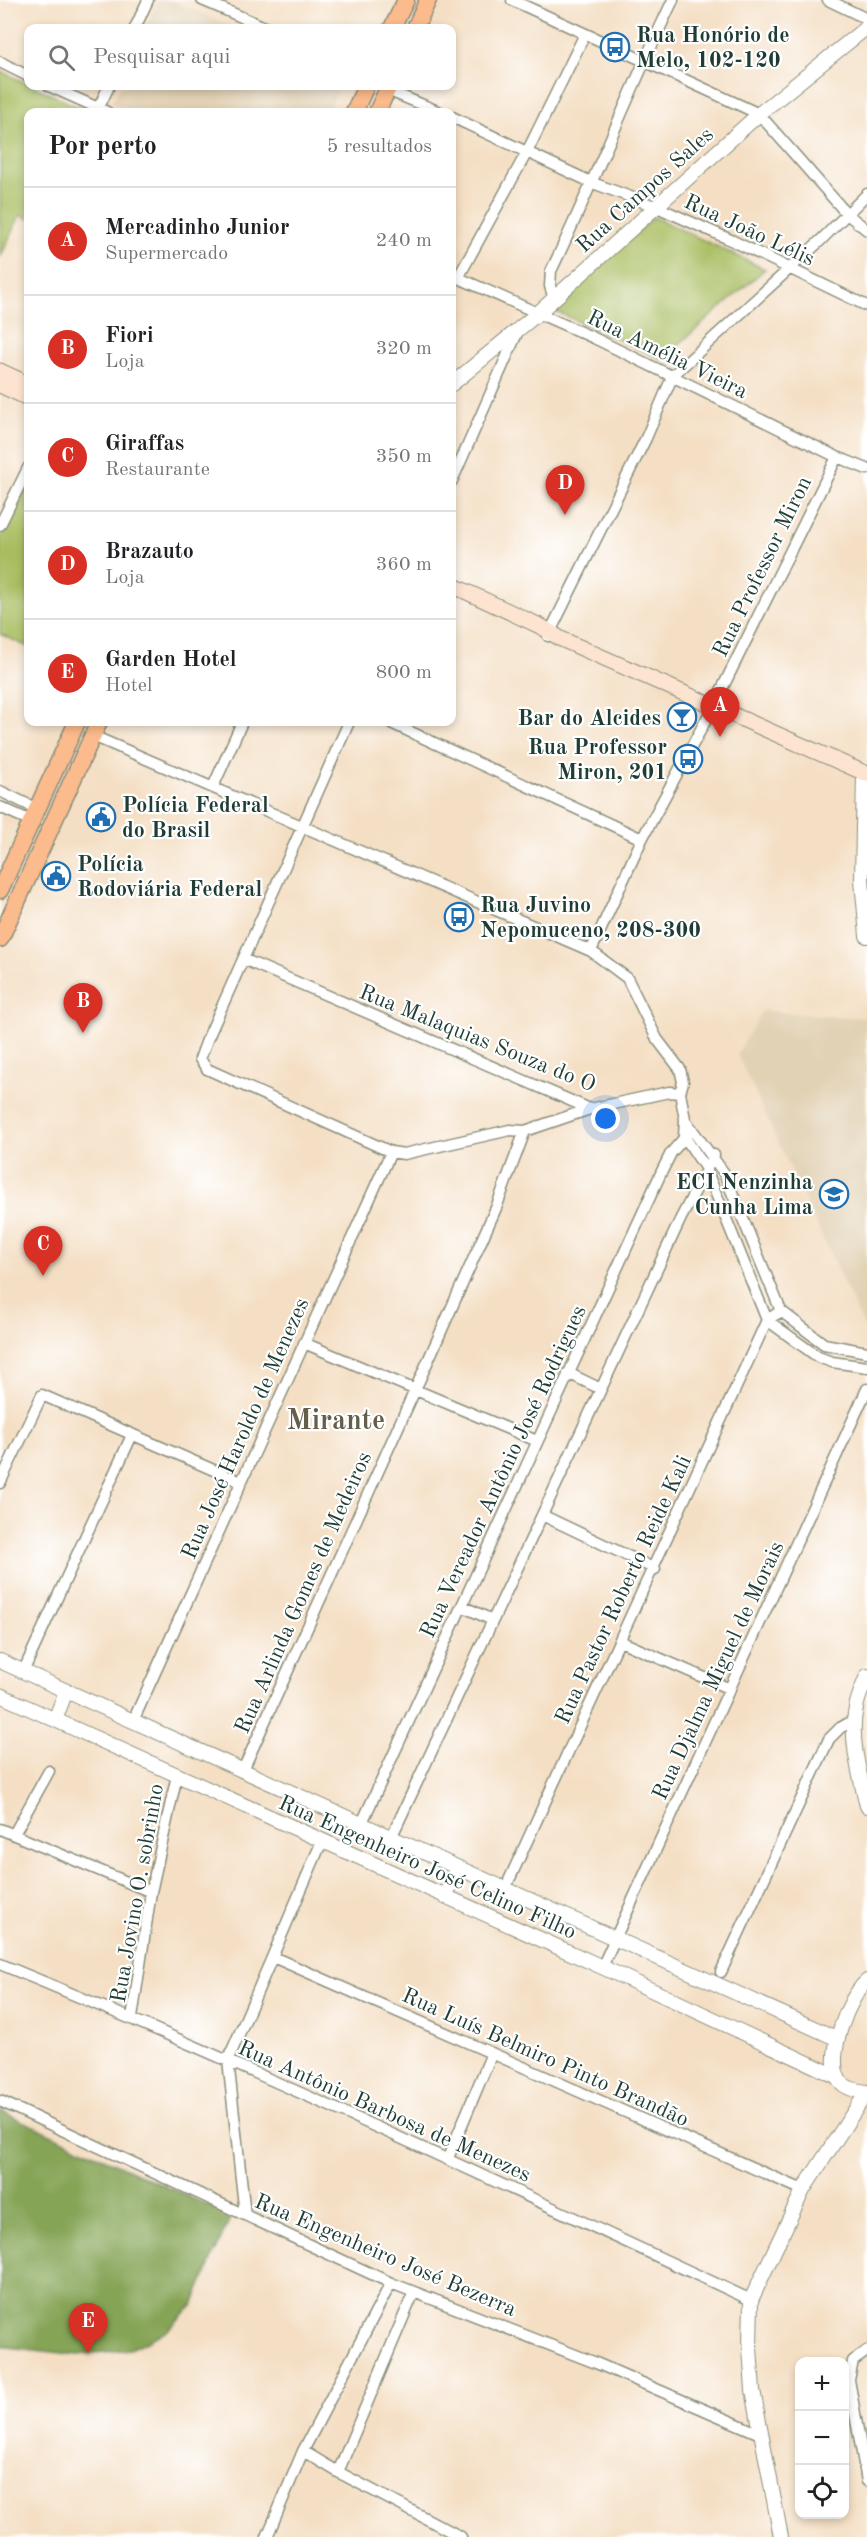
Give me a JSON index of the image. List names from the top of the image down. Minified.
{"streets":{"street":["Rua Campos Sales","Rua João Lélis","Rua Amélia Vieira","Rua Professor Miron","Rua Malaquias Souza do O","Rua José Haroldo de Menezes","Rua Vereador Antônio José Rodrigues","Rua Pastor Roberto Reide Kali","Rua Arlinda Gomes de Medeiros","Rua Djalma Miguel de Morais","Rua Engenheiro José Celino Filho","Rua Jovino O. sobrinho","Rua Luís Belmiro Pinto Brandão","Rua Antônio Barbosa de Menezes","Rua Engenheiro José Bezerra"]},"crossings":[["Rua Campos Sales","Rua João Lélis"],["Rua Campos Sales","Rua Amélia Vieira"],["Rua Amélia Vieira","Rua Professor Miron"],["Rua José Haroldo de Menezes","Rua Engenheiro José Celino Filho"],["Rua Vereador Antônio José Rodrigues","Rua Engenheiro José Celino Filho"],["Rua Pastor Roberto Reide Kali","Rua Engenheiro José Celino Filho"],["Rua Arlinda Gomes de Medeiros","Rua Engenheiro José Celino Filho"],["Rua Djalma Miguel de Morais","Rua Engenheiro José Celino Filho"],["Rua Engenheiro José Celino Filho","Rua Jovino O. sobrinho"],["Rua Jovino O. sobrinho","Rua Antônio Barbosa de Menezes"]],"districts":["Mirante"],"places":{"bus stop":["Rua Honório de Melo, 102-120","Rua Professor Miron, 201","Rua Juvino Nepomuceno, 208-300"],"bar":["Bar do Alcides"],"public building":["Polícia Federal do Brasil","Polícia Rodoviária Federal"],"school or university":["ECI Nenzinha Cunha Lima"]},"page":{"search":"Pesquisar aqui","heading":["Por perto","5 resultados"],"list":[{"mark":"A","name":"Mercadinho Junior","note":"Supermercado","value":"240 m"},{"mark":"B","name":"Fiori","note":"Loja","value":"320 m"},{"mark":"C","name":"Giraffas","note":"Restaurante","value":"350 m"},{"mark":"D","name":"Brazauto","note":"Loja","value":"360 m"},{"mark":"E","name":"Garden Hotel","note":"Hotel","value":"800 m"}],"pins":["D","A","B","C","E"],"map_buttons":["+","−"]}}
